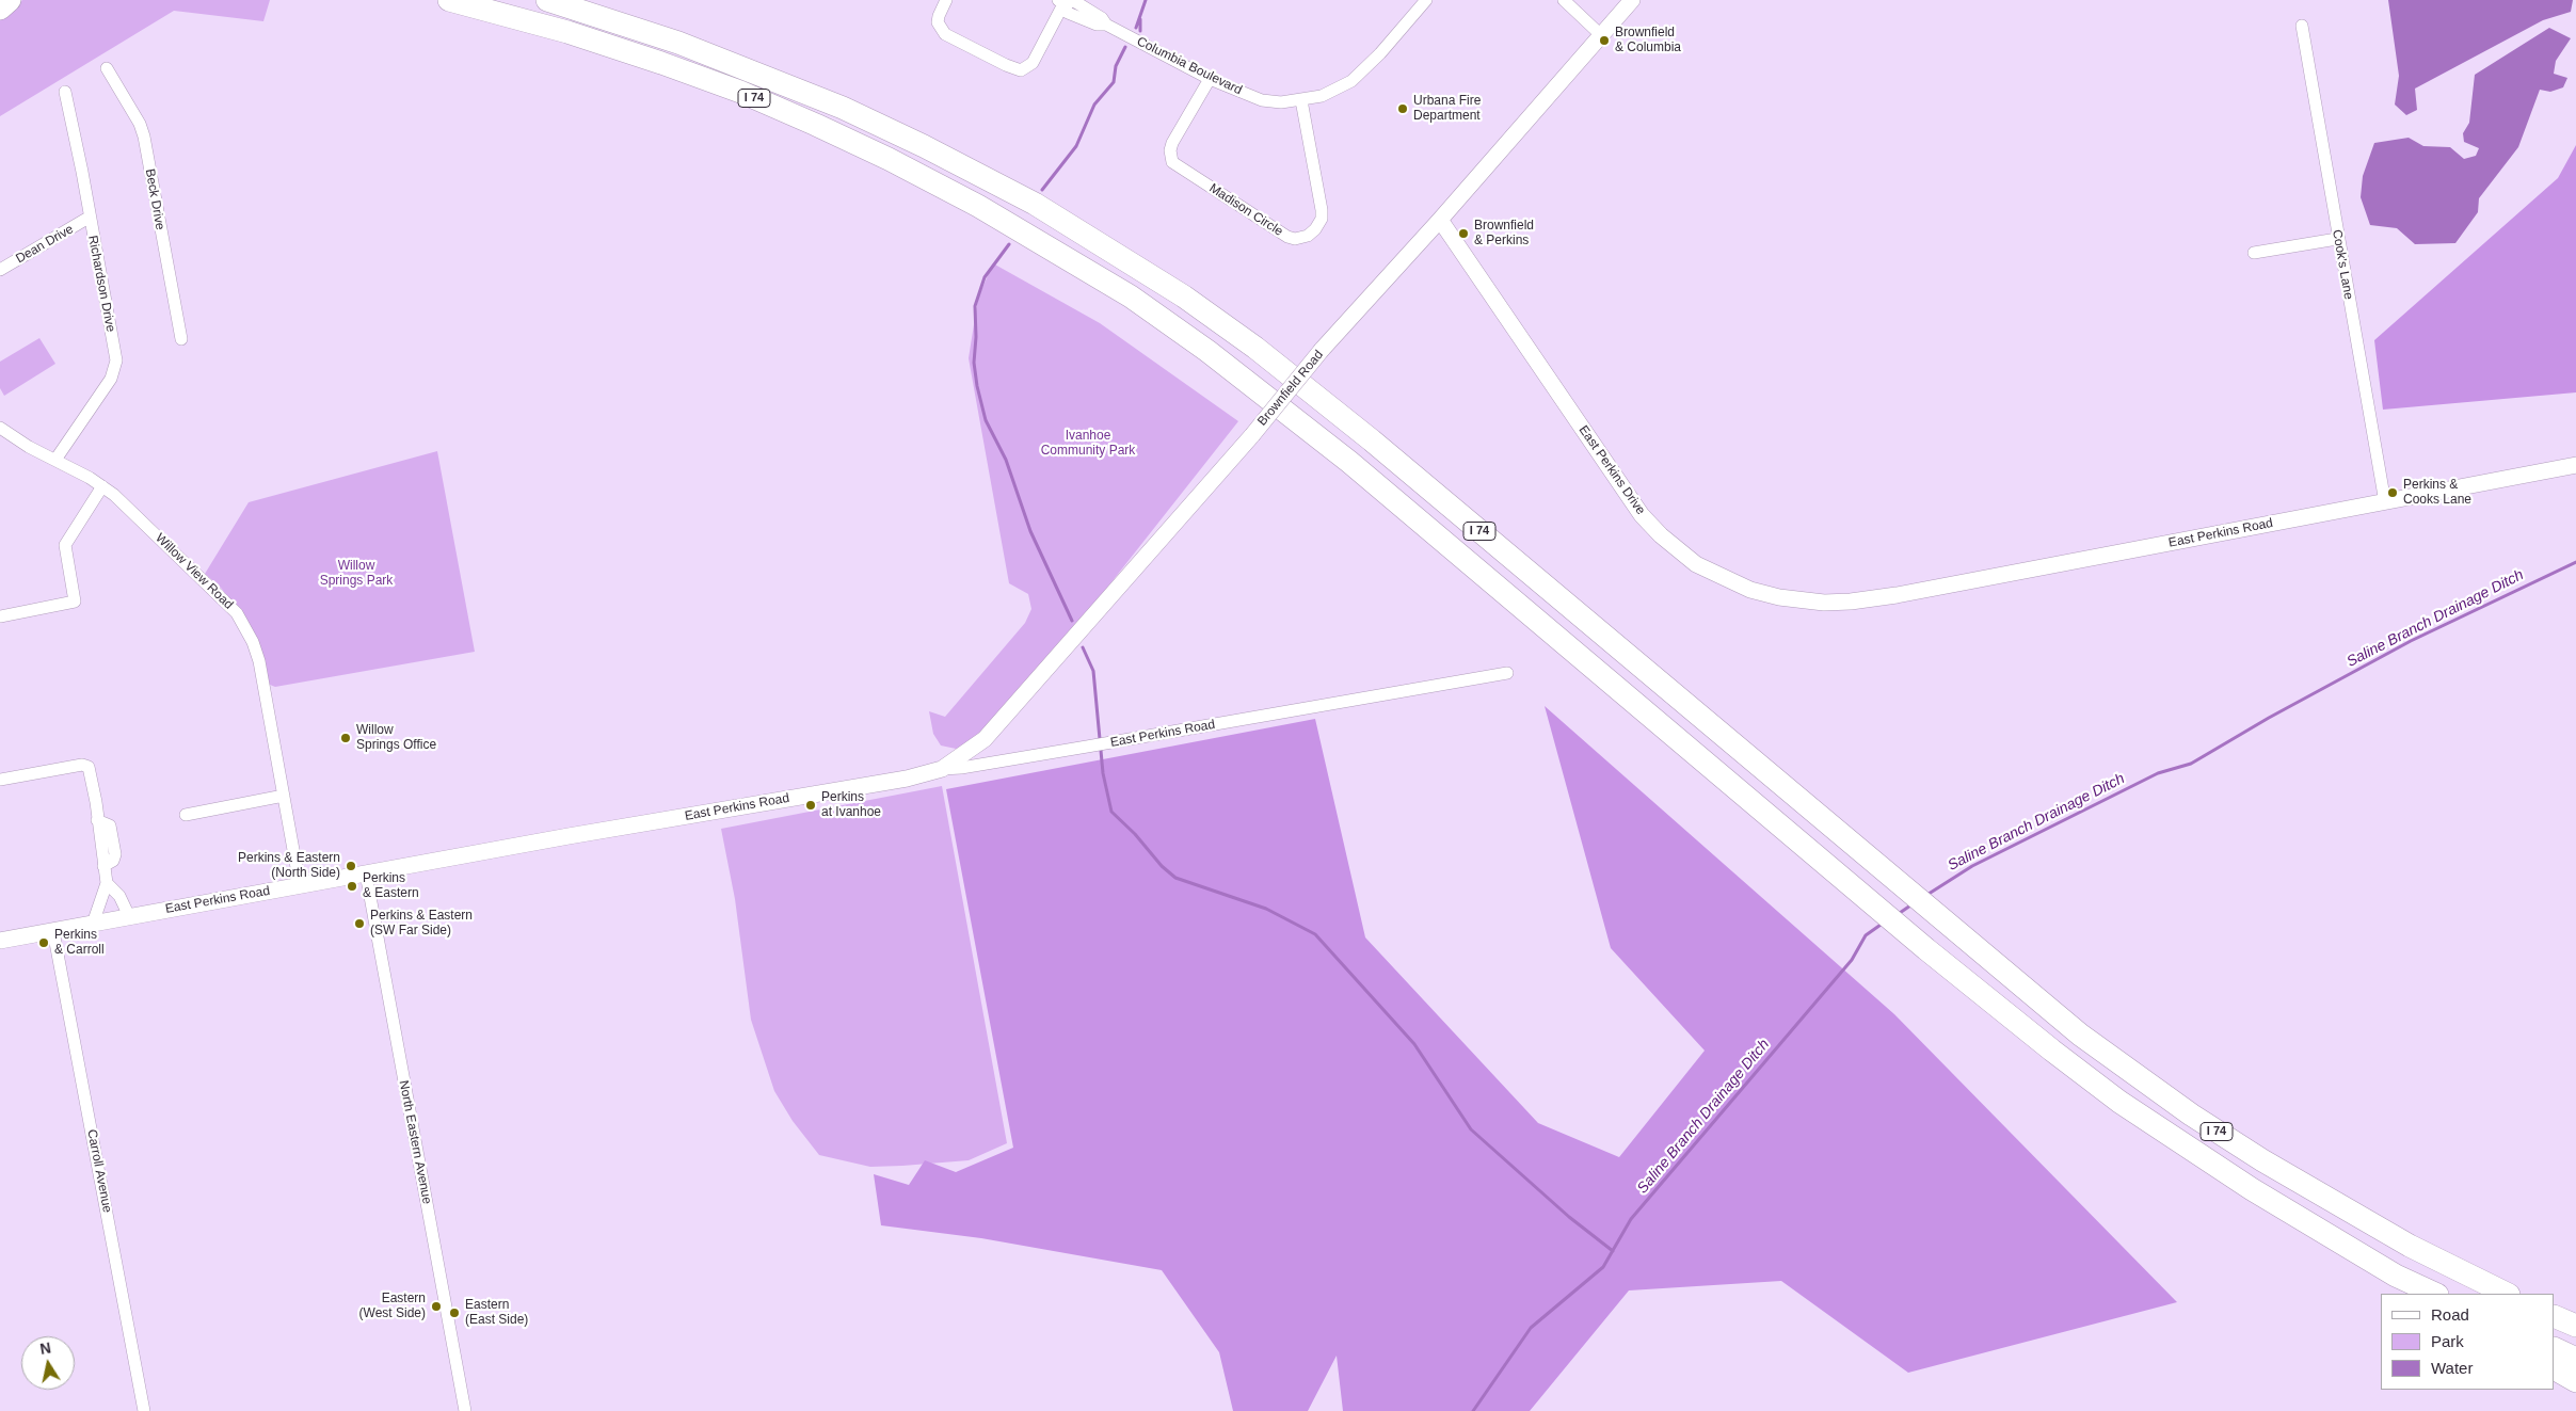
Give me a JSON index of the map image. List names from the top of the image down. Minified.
{"streets":{"highway":["I 74"],"street":["Columbia Boulevard","Beck Drive","Madison Circle","Dean Drive","Cook's Lane","Richardson Drive","Brownfield Road","East Perkins Drive","East Perkins Road","Willow View Road","North Eastern Avenue","Carroll Avenue"]},"crossings":[["Columbia Boulevard","Madison Circle"],["Dean Drive","Richardson Drive"],["Cook's Lane","East Perkins Road"],["Richardson Drive","Willow View Road"],["Brownfield Road","East Perkins Drive"],["Brownfield Road","East Perkins Road"],["East Perkins Drive","East Perkins Road"],["East Perkins Road","Willow View Road"],["East Perkins Road","North Eastern Avenue"],["East Perkins Road","Carroll Avenue"]],"water":["Saline Branch Drainage Ditch"],"parks":["Ivanhoe Community Park","Willow Springs Park"],"places":["Brownfield & Columbia","Urbana Fire Department","Brownfield & Perkins","Perkins & Cooks Lane","Willow Springs Office","Perkins at Ivanhoe","Perkins & Eastern (North Side)","Perkins & Eastern","Perkins & Eastern (SW Far Side)","Perkins & Carroll","Eastern (West Side)","Eastern (East Side)"],"legend":["Road","Park","Water"],"north":"top"}
